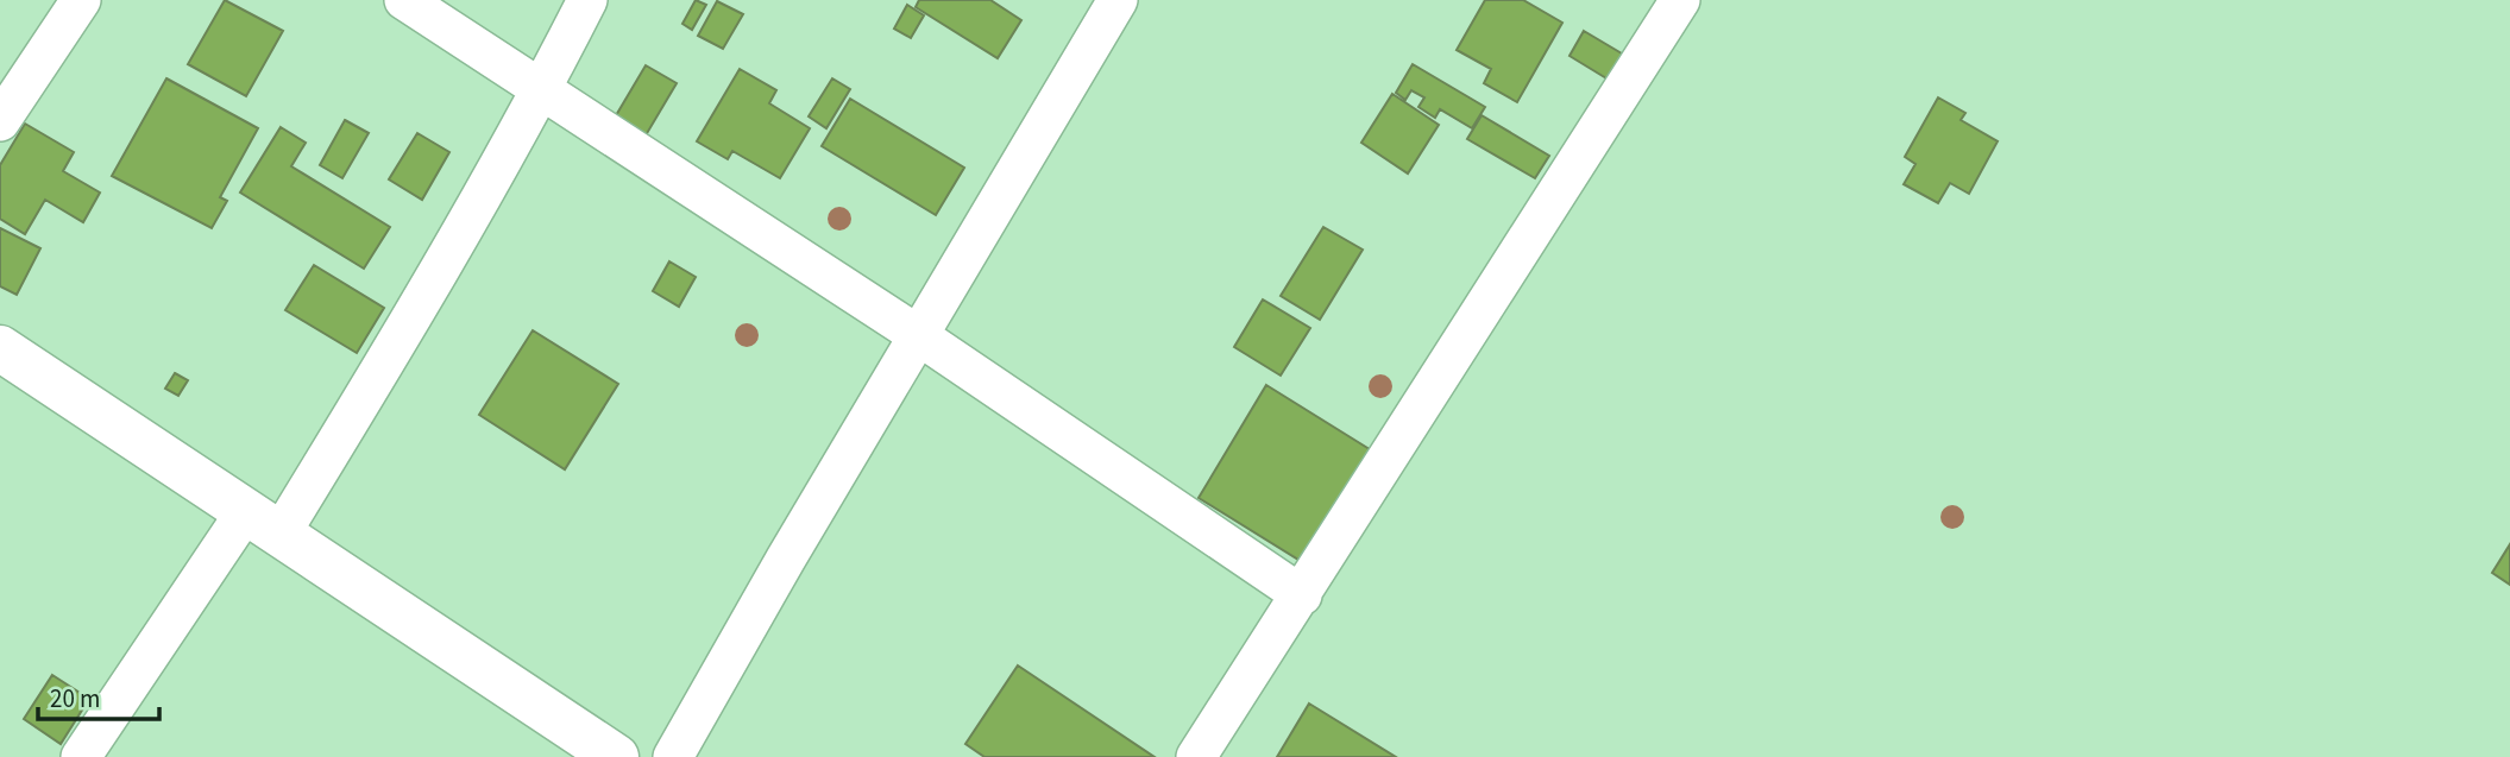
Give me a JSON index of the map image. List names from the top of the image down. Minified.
{"scale_bar":"20 m"}
